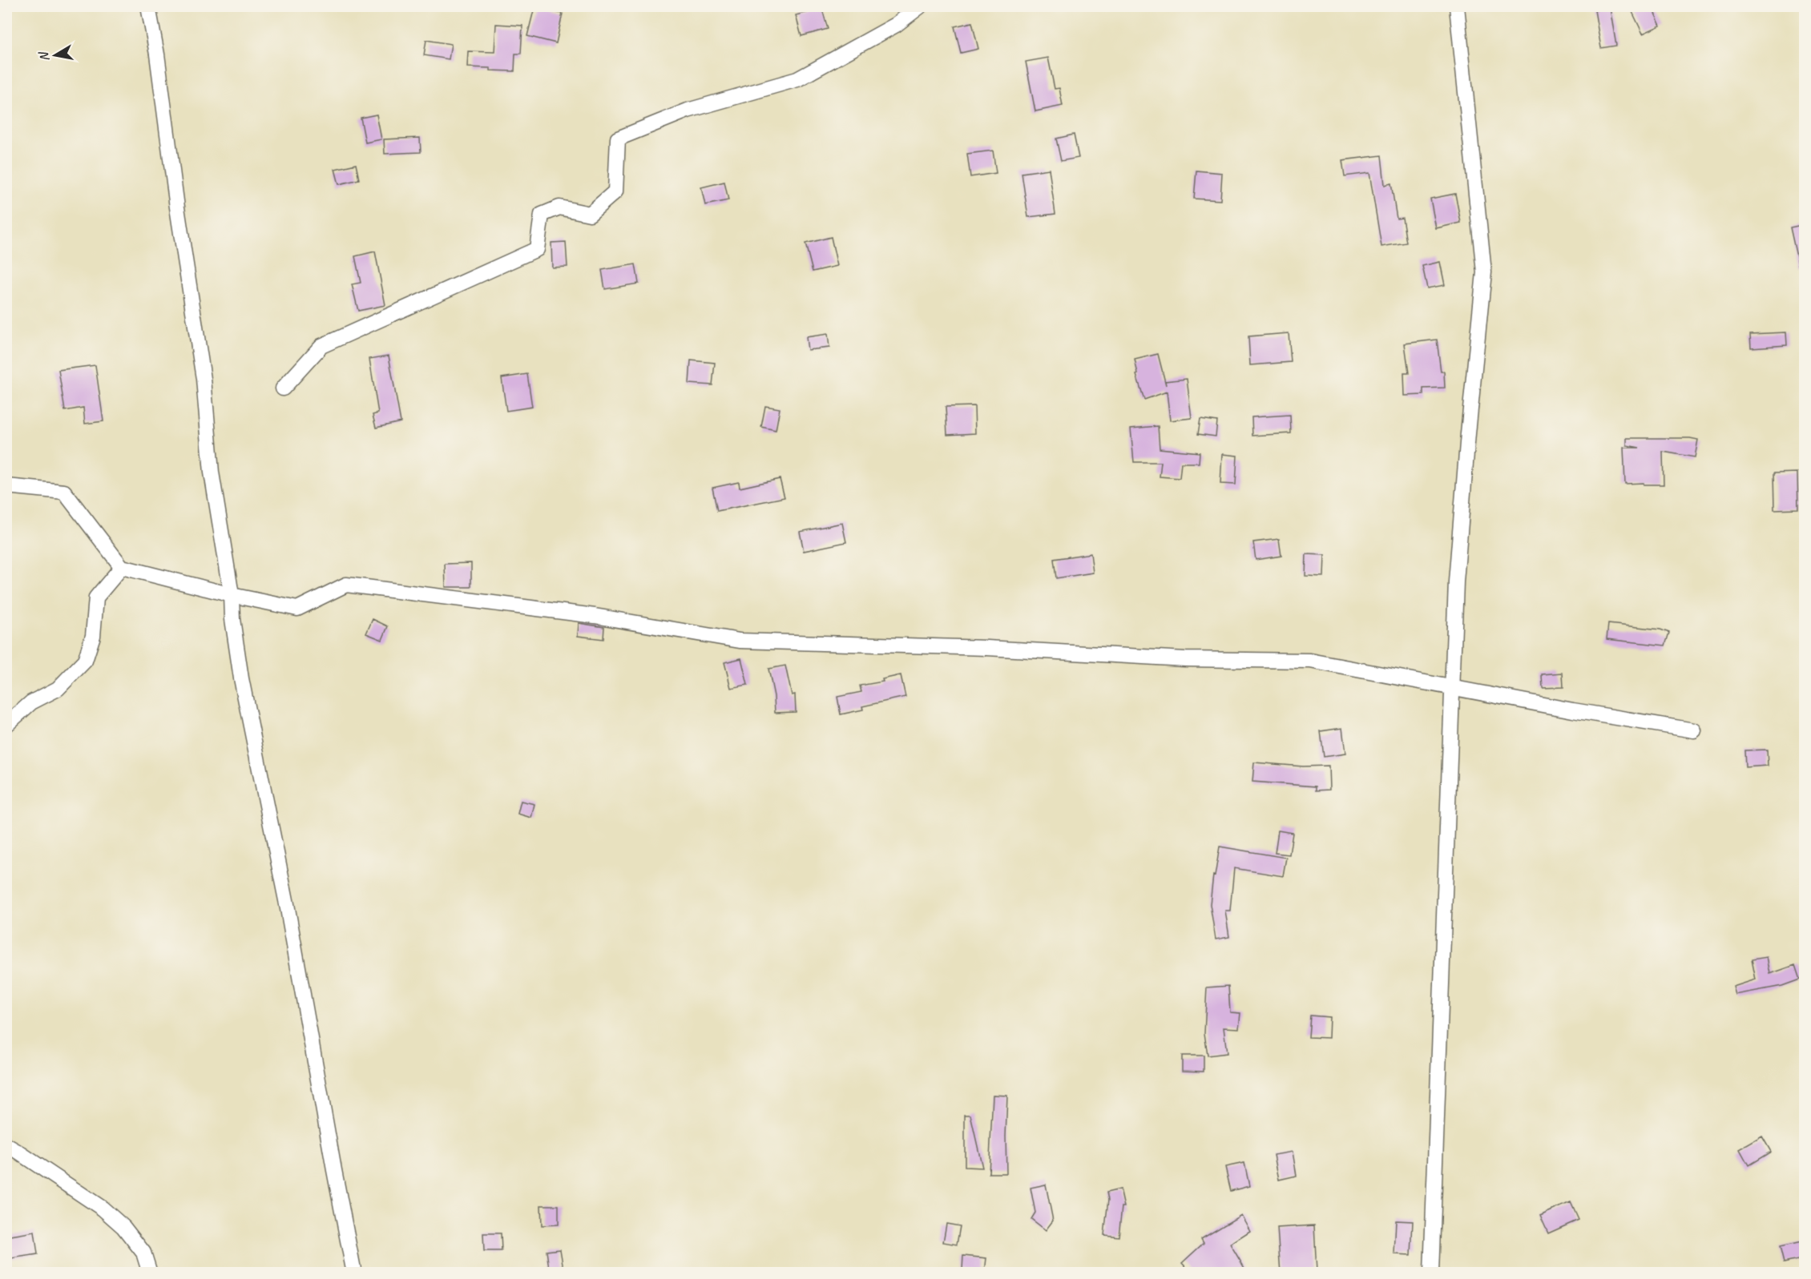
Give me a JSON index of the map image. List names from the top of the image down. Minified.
{"north":"left"}
